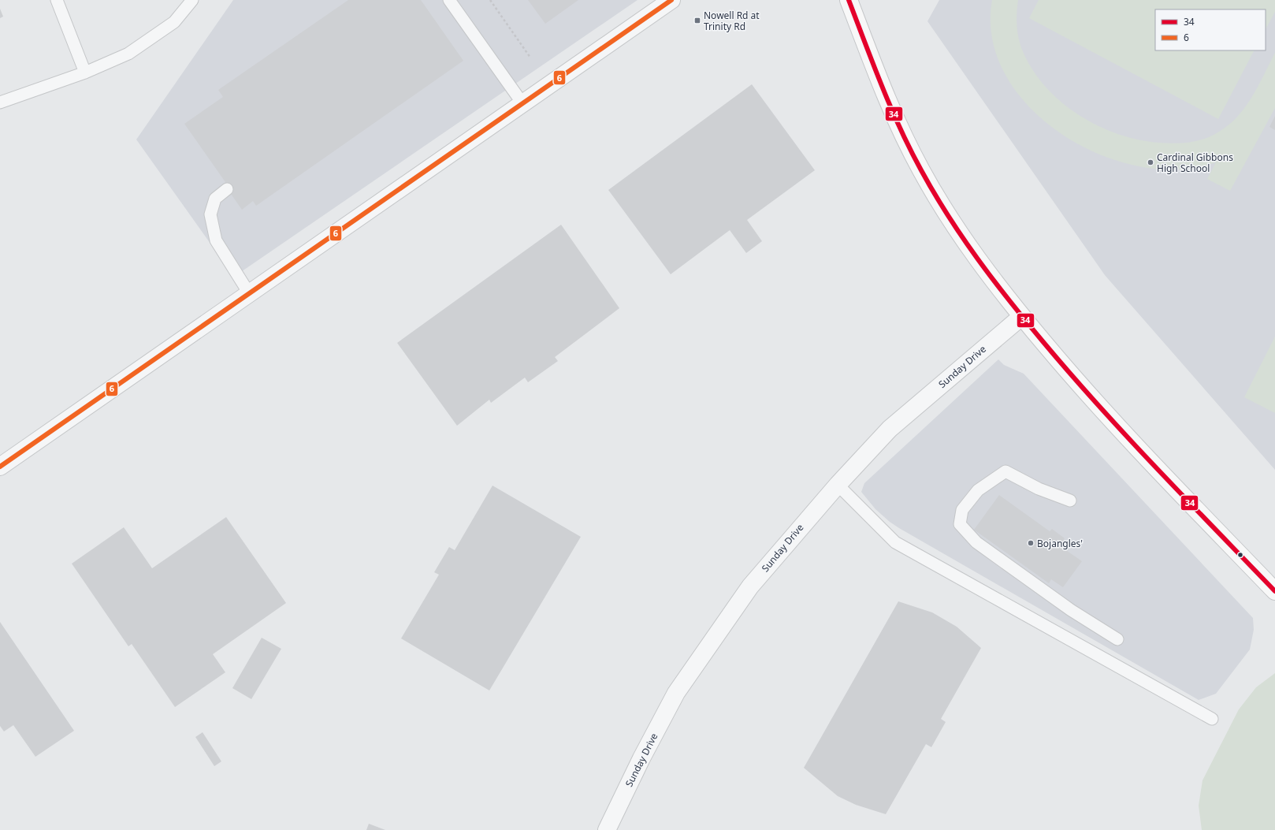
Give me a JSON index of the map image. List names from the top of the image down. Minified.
{"streets":{"street":["Sunday Drive"]},"places":{"transit":["Nowell Rd at Trinity Rd"],"other":["Cardinal Gibbons High School","Bojangles'"]},"lines":["transit line 34","transit line 6"],"legend":["34","6"]}
